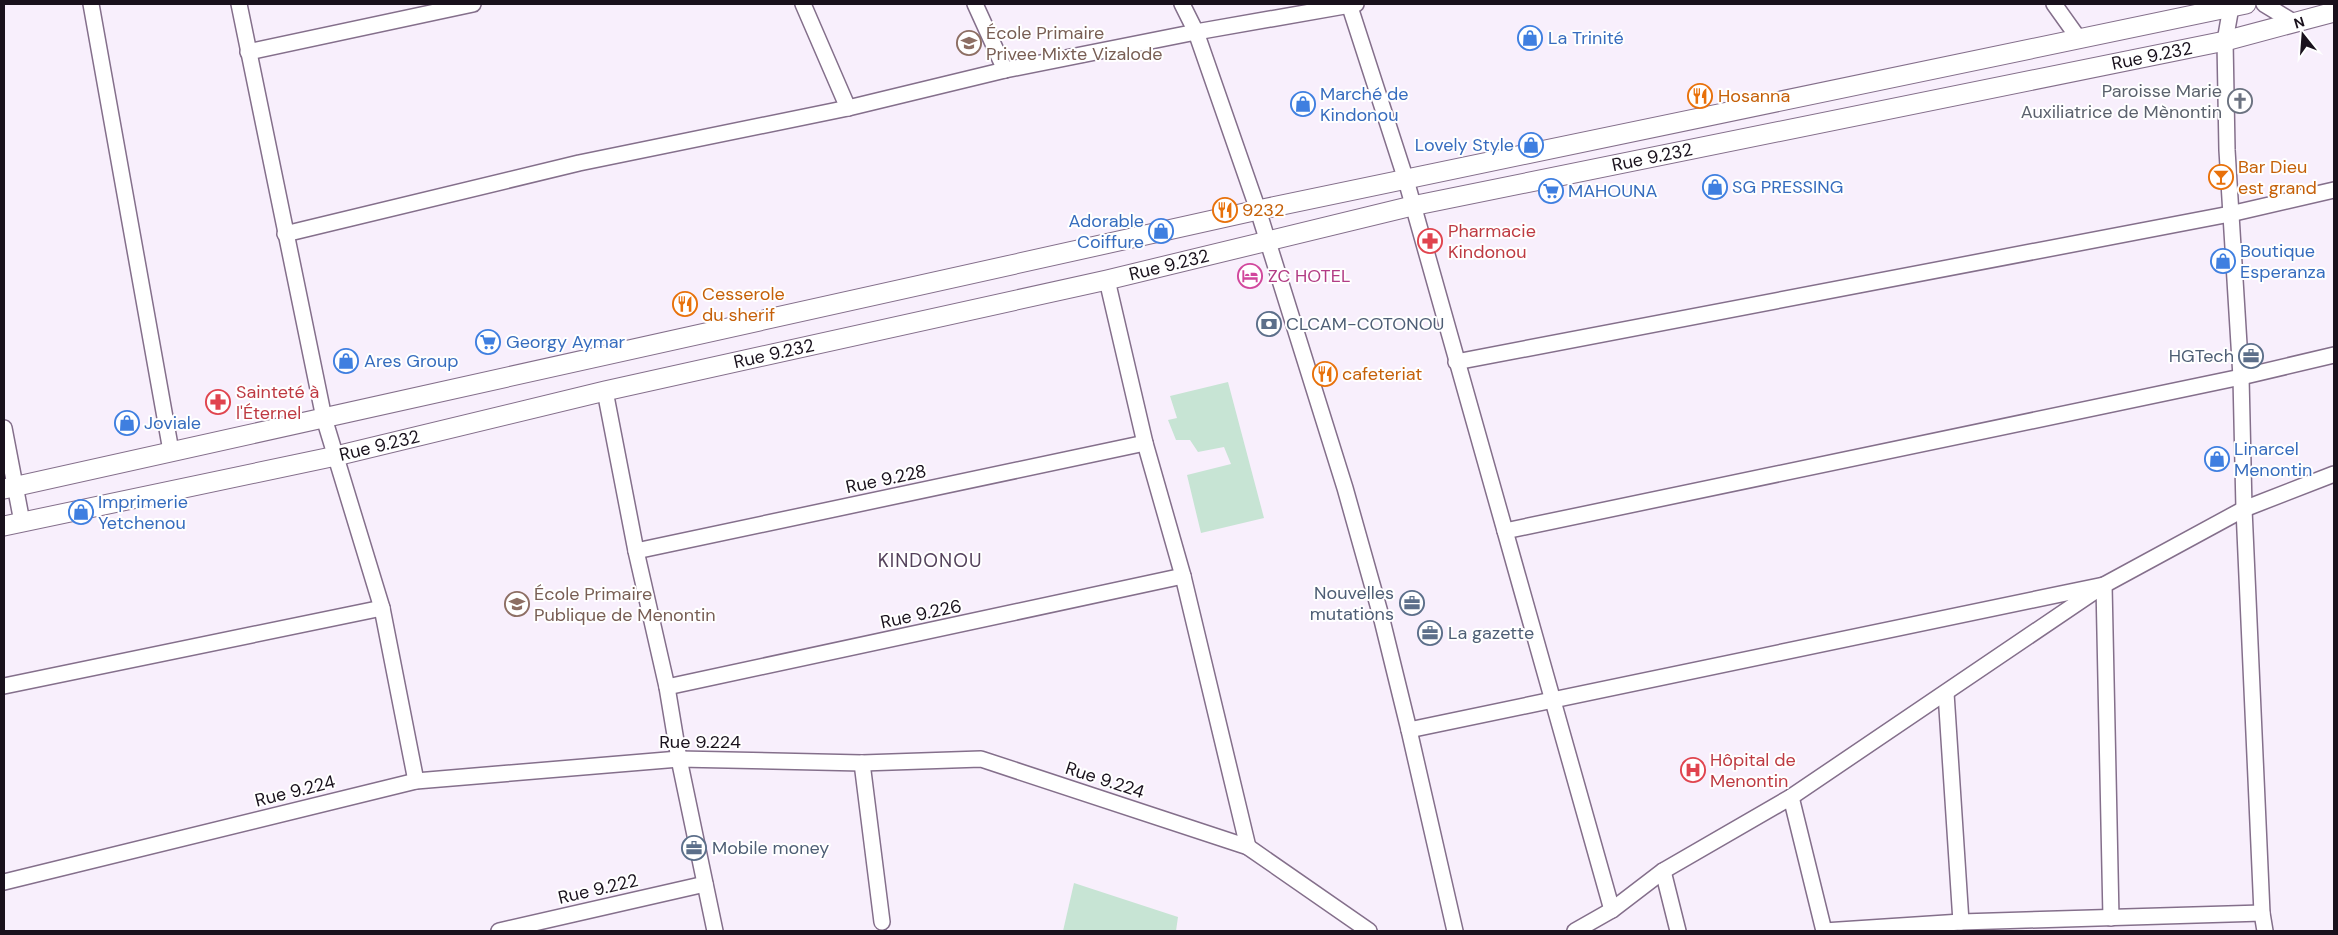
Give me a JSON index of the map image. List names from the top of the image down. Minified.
{"streets":{"street":["Rue 9.232","Rue 9.228","Rue 9.226","Rue 9.224","Rue 9.222"]},"districts":["KINDONOU"],"places":{"shop":["La Trinité","Marché de Kindonou","Lovely Style","SG PRESSING","Adorable Coiffure","Boutique Esperanza","Ares Group","Joviale","Linarcel Menontin","Imprimerie Yetchenou"],"school or university":["École Primaire Privee Mixte Vizalode","École Primaire Publique de Menontin"],"restaurant":["Hosanna","9232","Cesserole du sherif","cafeteriat"],"church":["Paroisse Marie Auxiliatrice de Mènontin"],"bar":["Bar Dieu est grand"],"supermarket":["MAHOUNA","Georgy Aymar"],"pharmacy":["Pharmacie Kindonou","Sainteté à l'Éternel"],"hotel":["ZC HOTEL"],"bank":["CLCAM-COTONOU"],"office":["HGTech","Nouvelles mutations","La gazette","Mobile money"],"hospital":["Hôpital de Menontin"]},"north":"top"}
